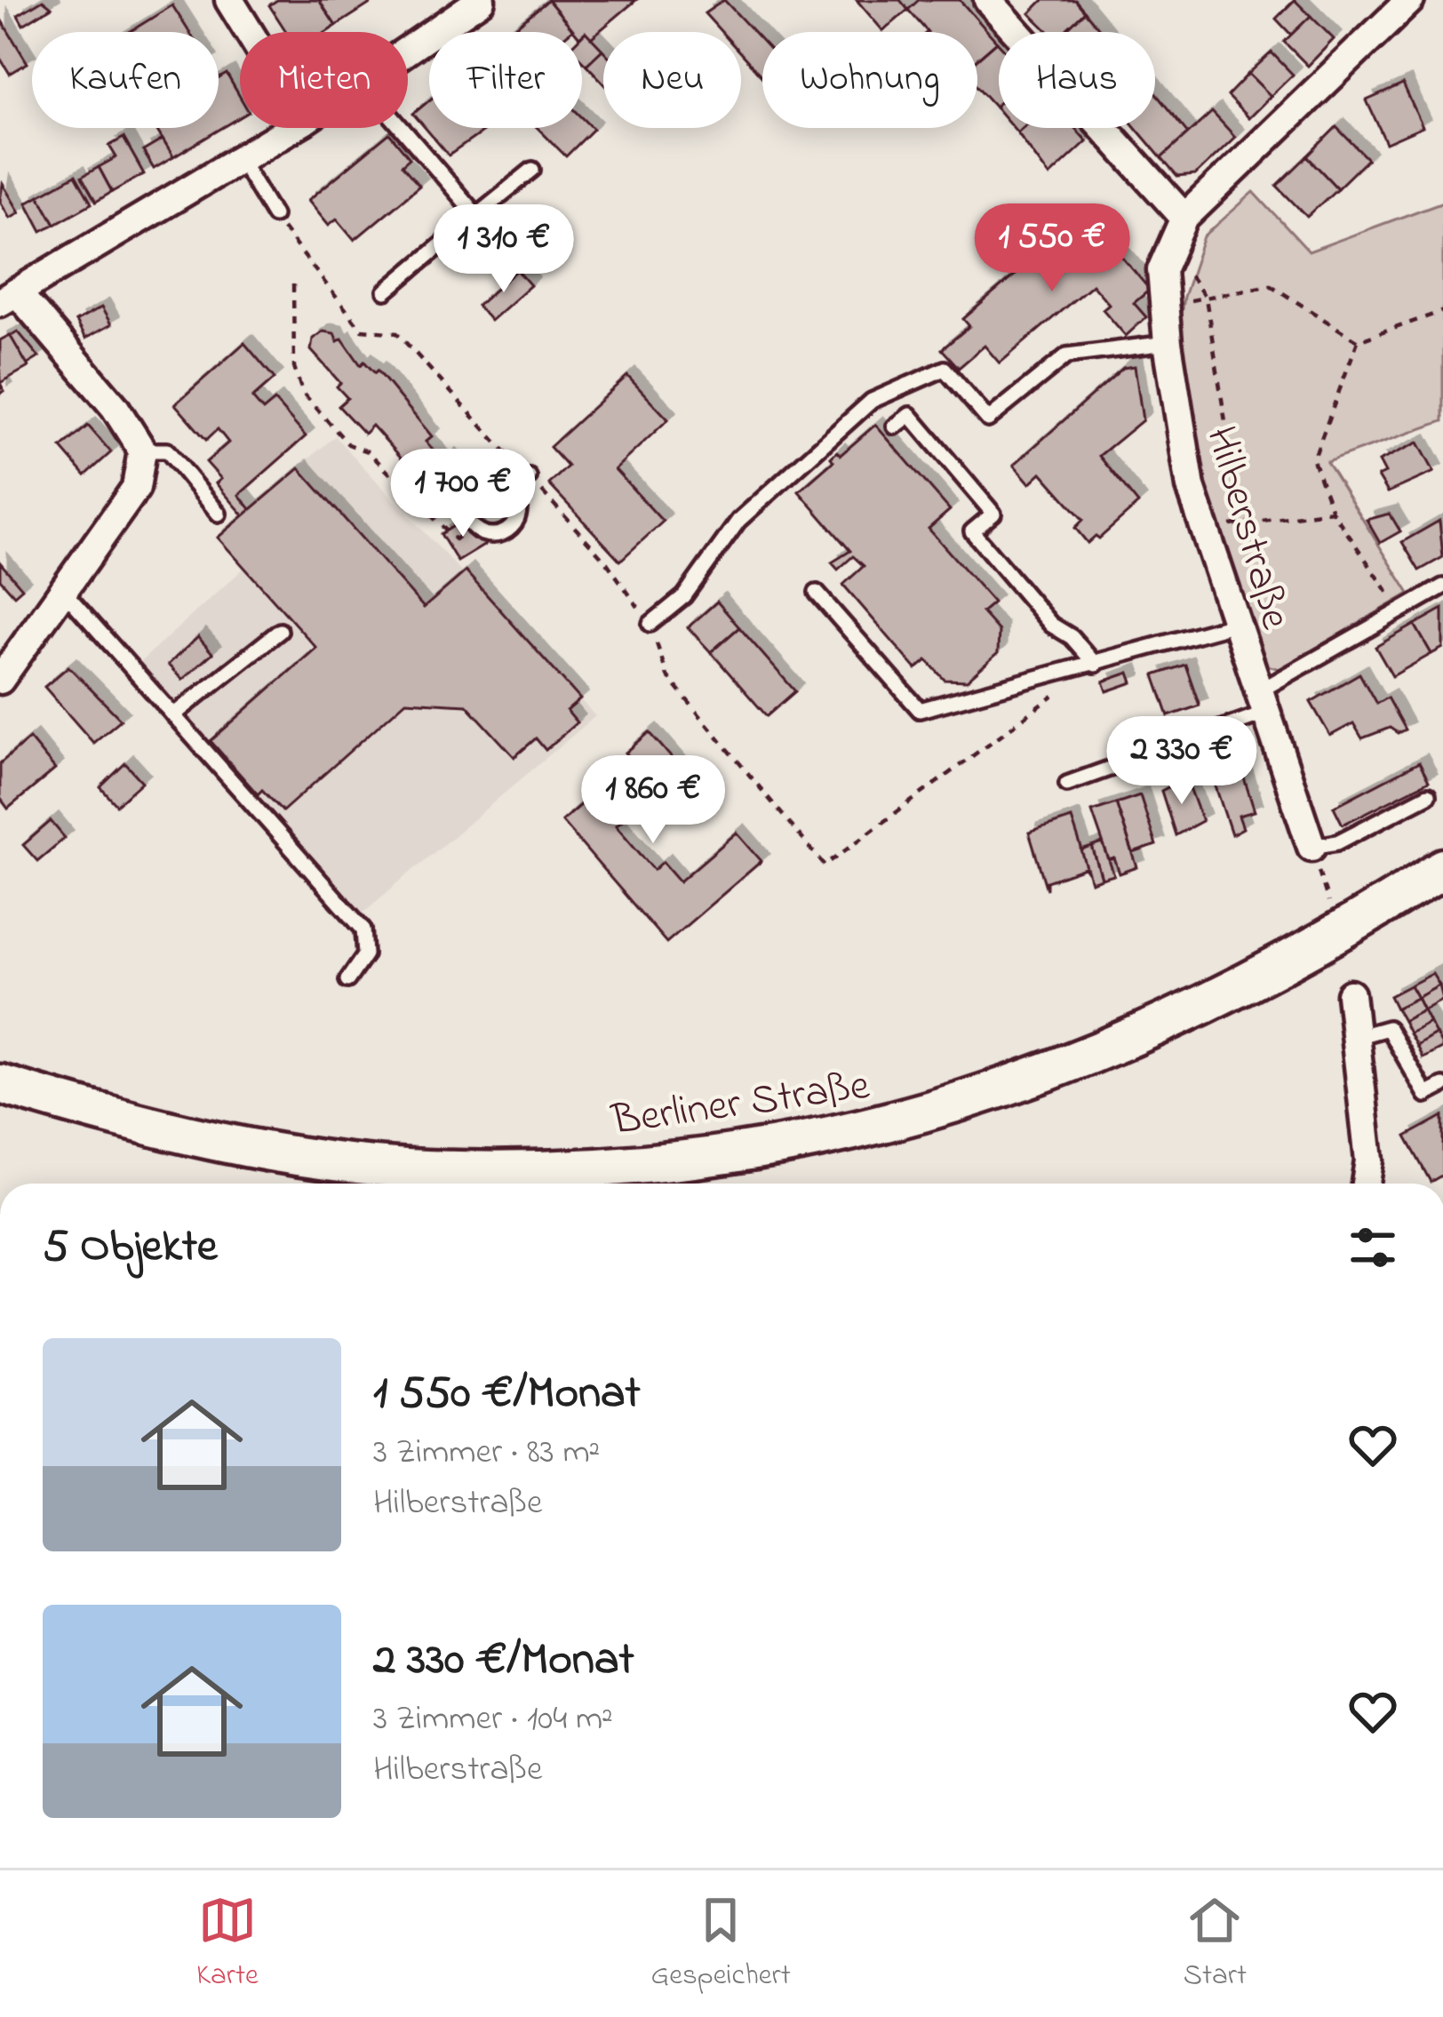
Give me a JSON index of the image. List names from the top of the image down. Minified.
{"streets":{"main road":["Berliner Straße"],"street":["Hilberstraße"]},"page":{"chip":["Kaufen","Mieten","Filter","Neu","Wohnung","Haus"],"price":["1 550 €","1 310 €","1 700 €","2 330 €","1 860 €"],"heading":"5 Objekte","list":[{"name":"1 550 €/Monat","note":"3 Zimmer · 83 m² · Hilberstraße"},{"name":"2 330 €/Monat","note":"3 Zimmer · 104 m² · Hilberstraße"}],"tabs":["Karte","Gespeichert","Start"]}}
